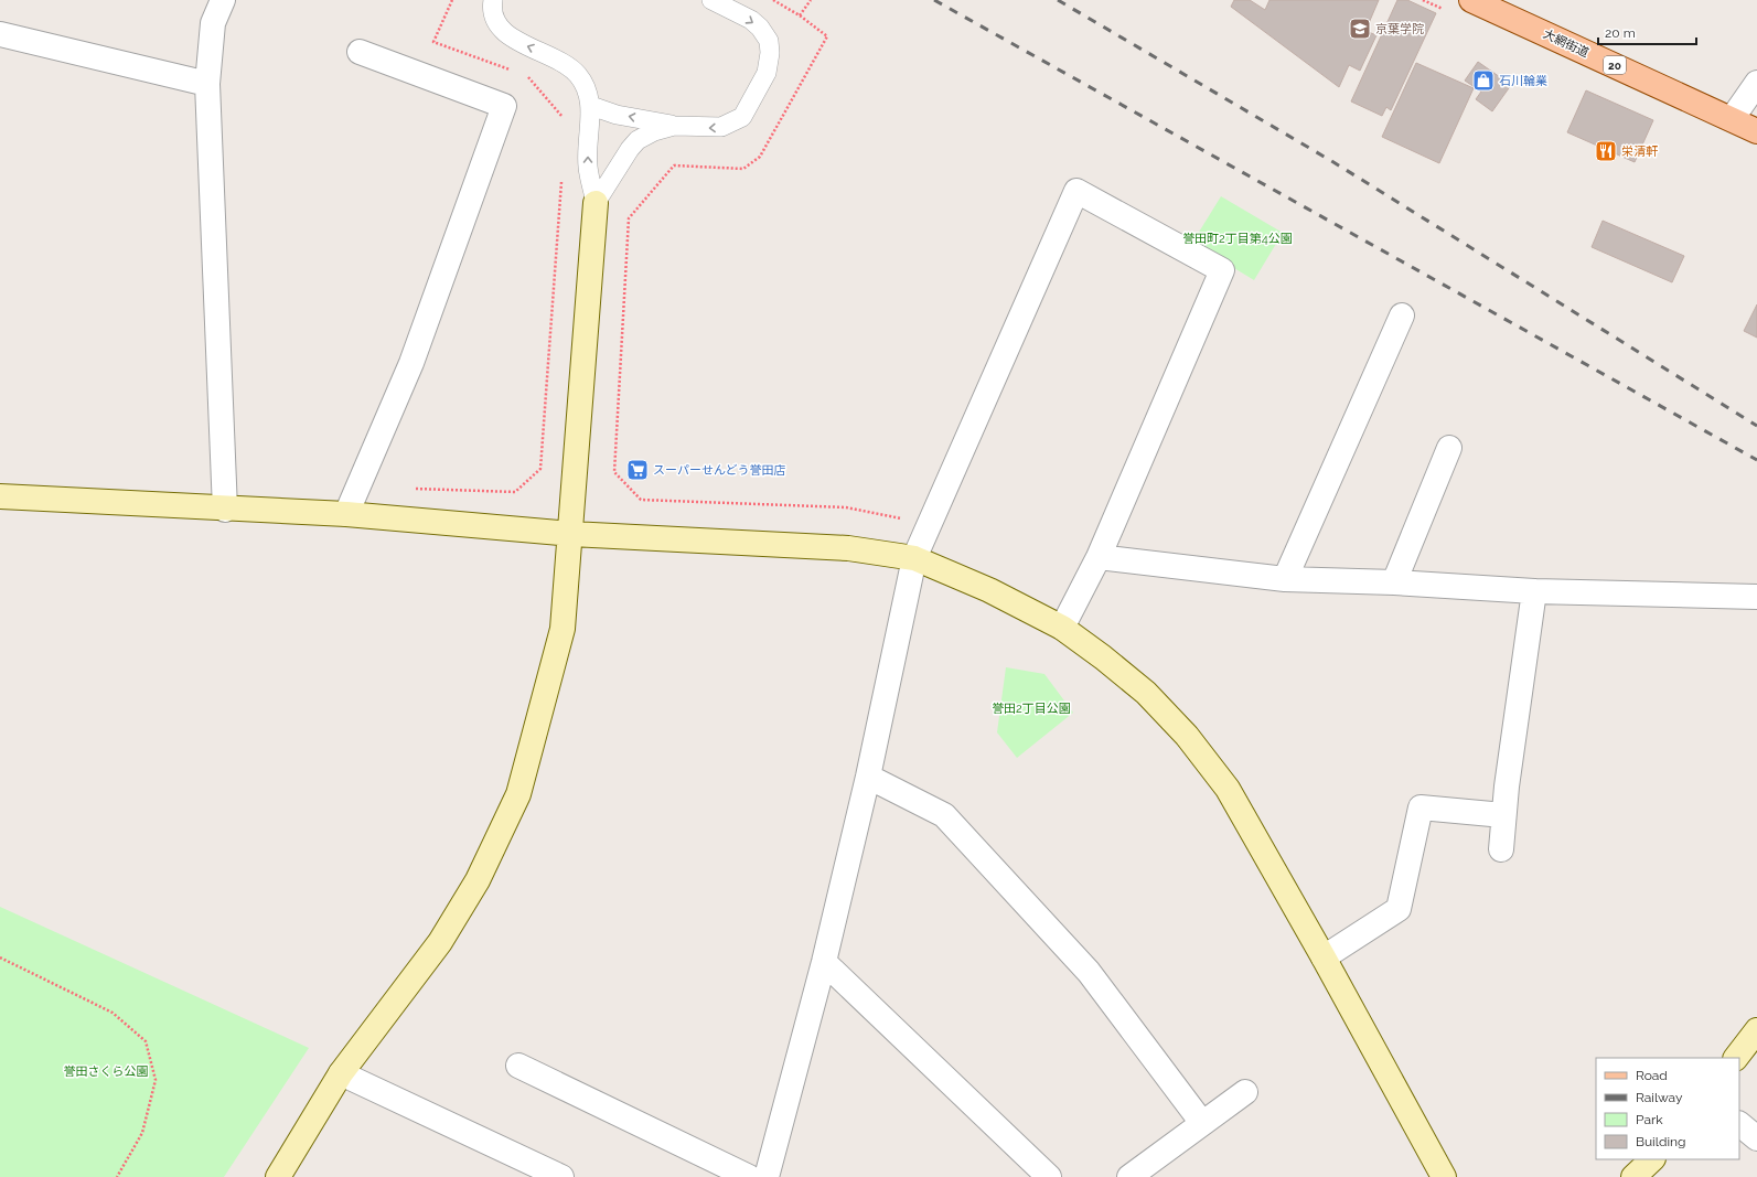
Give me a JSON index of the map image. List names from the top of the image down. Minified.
{"streets":{"main road":["大網街道","20"]},"parks":["誉田町2丁目第4公園","誉田2丁目公園","誉田さくら公園"],"places":{"school or university":["京葉学院"],"shop":["石川輪業"],"restaurant":["栄清軒"],"supermarket":["スーパーせんどう誉田店"]},"legend":["Road","Railway","Park","Building"],"scale_bar":"20 m"}
